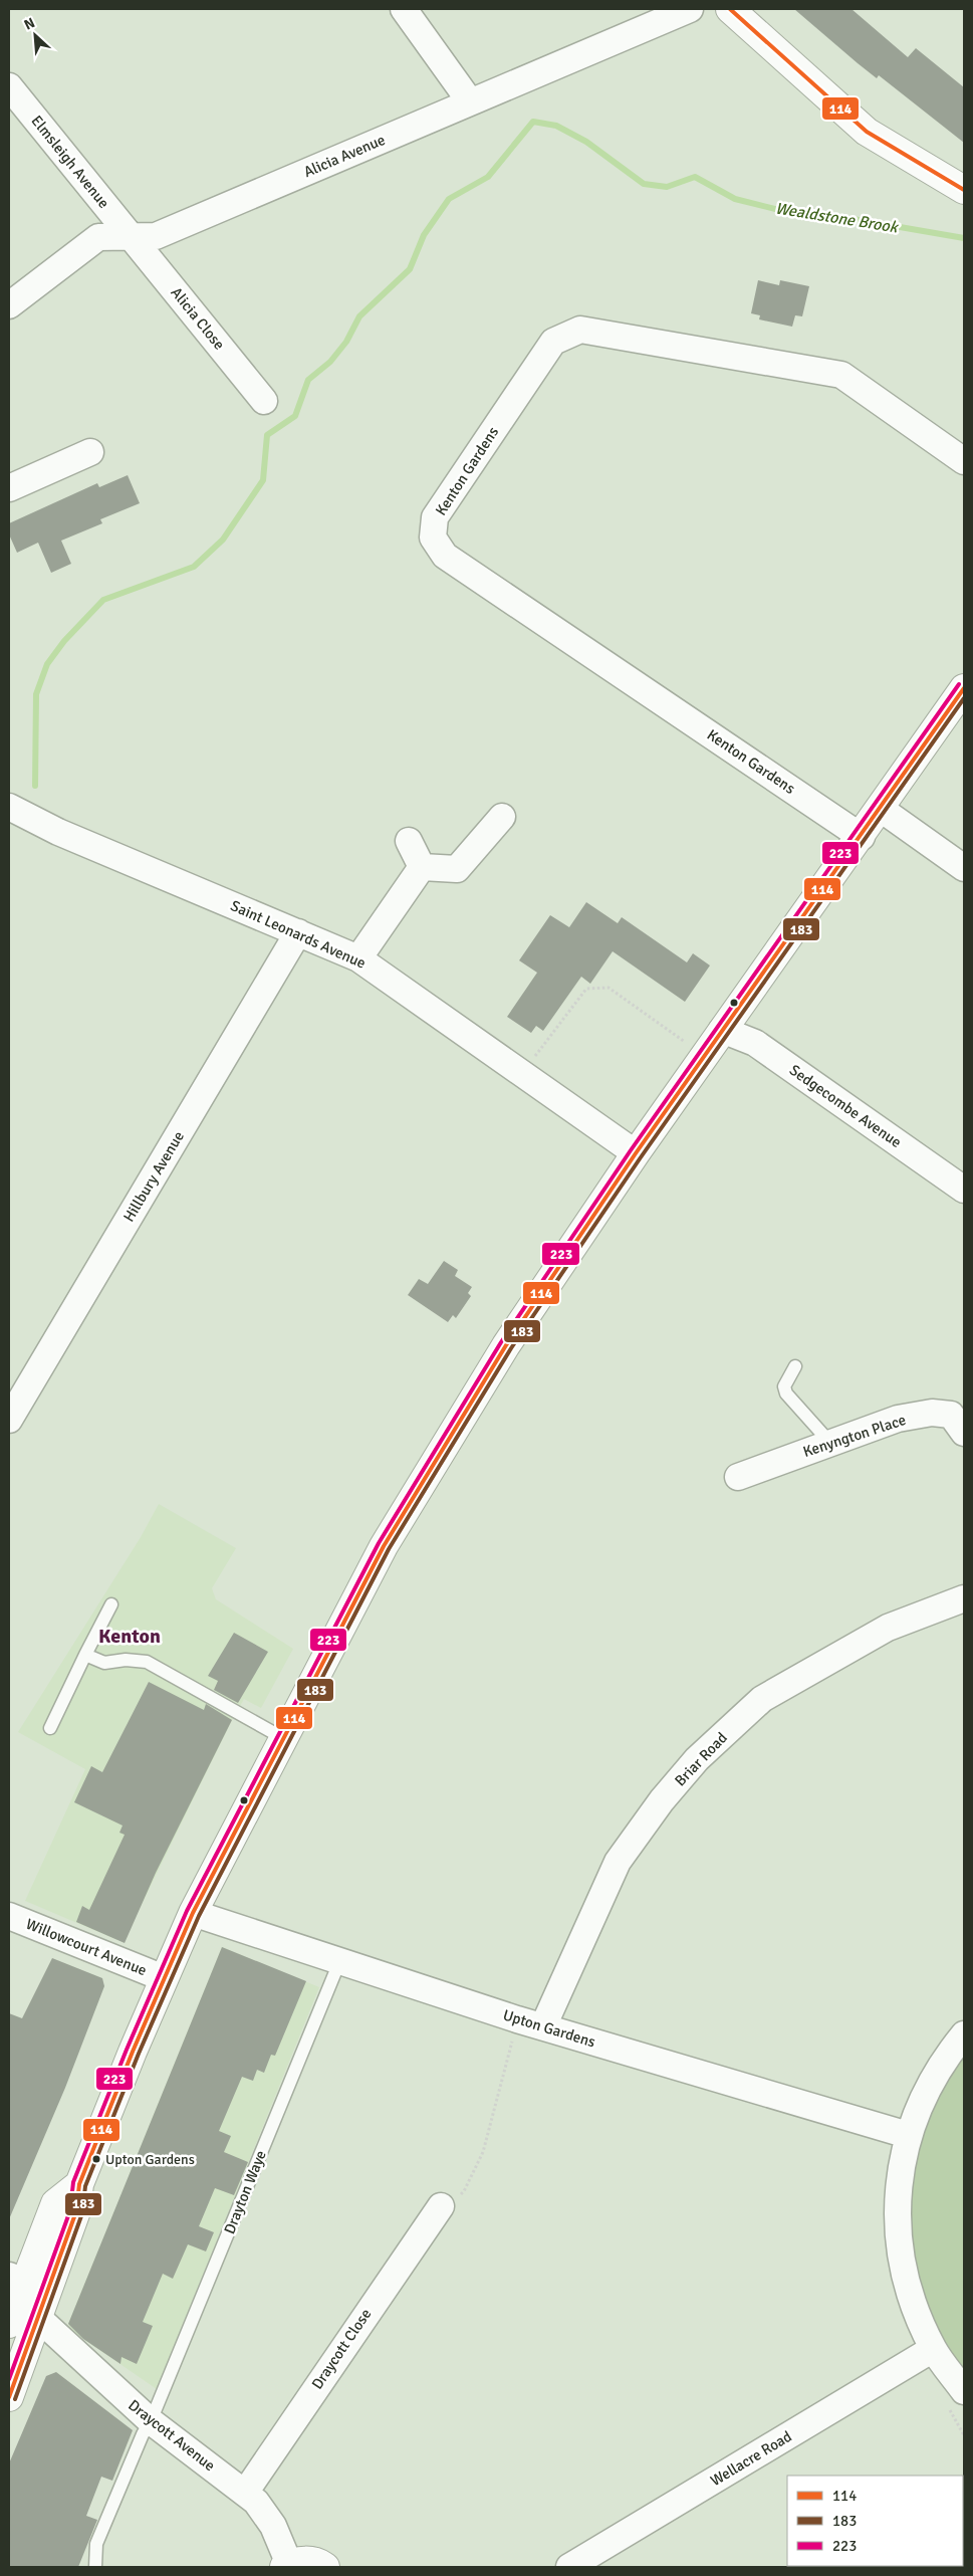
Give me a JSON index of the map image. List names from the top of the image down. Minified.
{"streets":{"main road":["Draycott Avenue"],"street":["Alicia Avenue","Elmsleigh Avenue","Alicia Close","Kenton Gardens","Saint Leonards Avenue","Sedgecombe Avenue","Hillbury Avenue","Kenyngton Place","Briar Road","Willowcourt Avenue","Upton Gardens","Draycott Close","Wellacre Road"],"lane":["Drayton Waye"]},"crossings":[["Alicia Avenue","Elmsleigh Avenue"],["Alicia Avenue","Alicia Close"],["Elmsleigh Avenue","Alicia Close"],["Saint Leonards Avenue","Hillbury Avenue"],["Briar Road","Upton Gardens"],["Upton Gardens","Drayton Waye"],["Drayton Waye","Draycott Avenue"],["Draycott Close","Draycott Avenue"]],"districts":["Kenton"],"water":["Wealdstone Brook"],"places":["Upton Gardens"],"lines":["transit line 114","transit line 223","transit line 183"],"legend":["114","183","223"],"north":"top left"}
